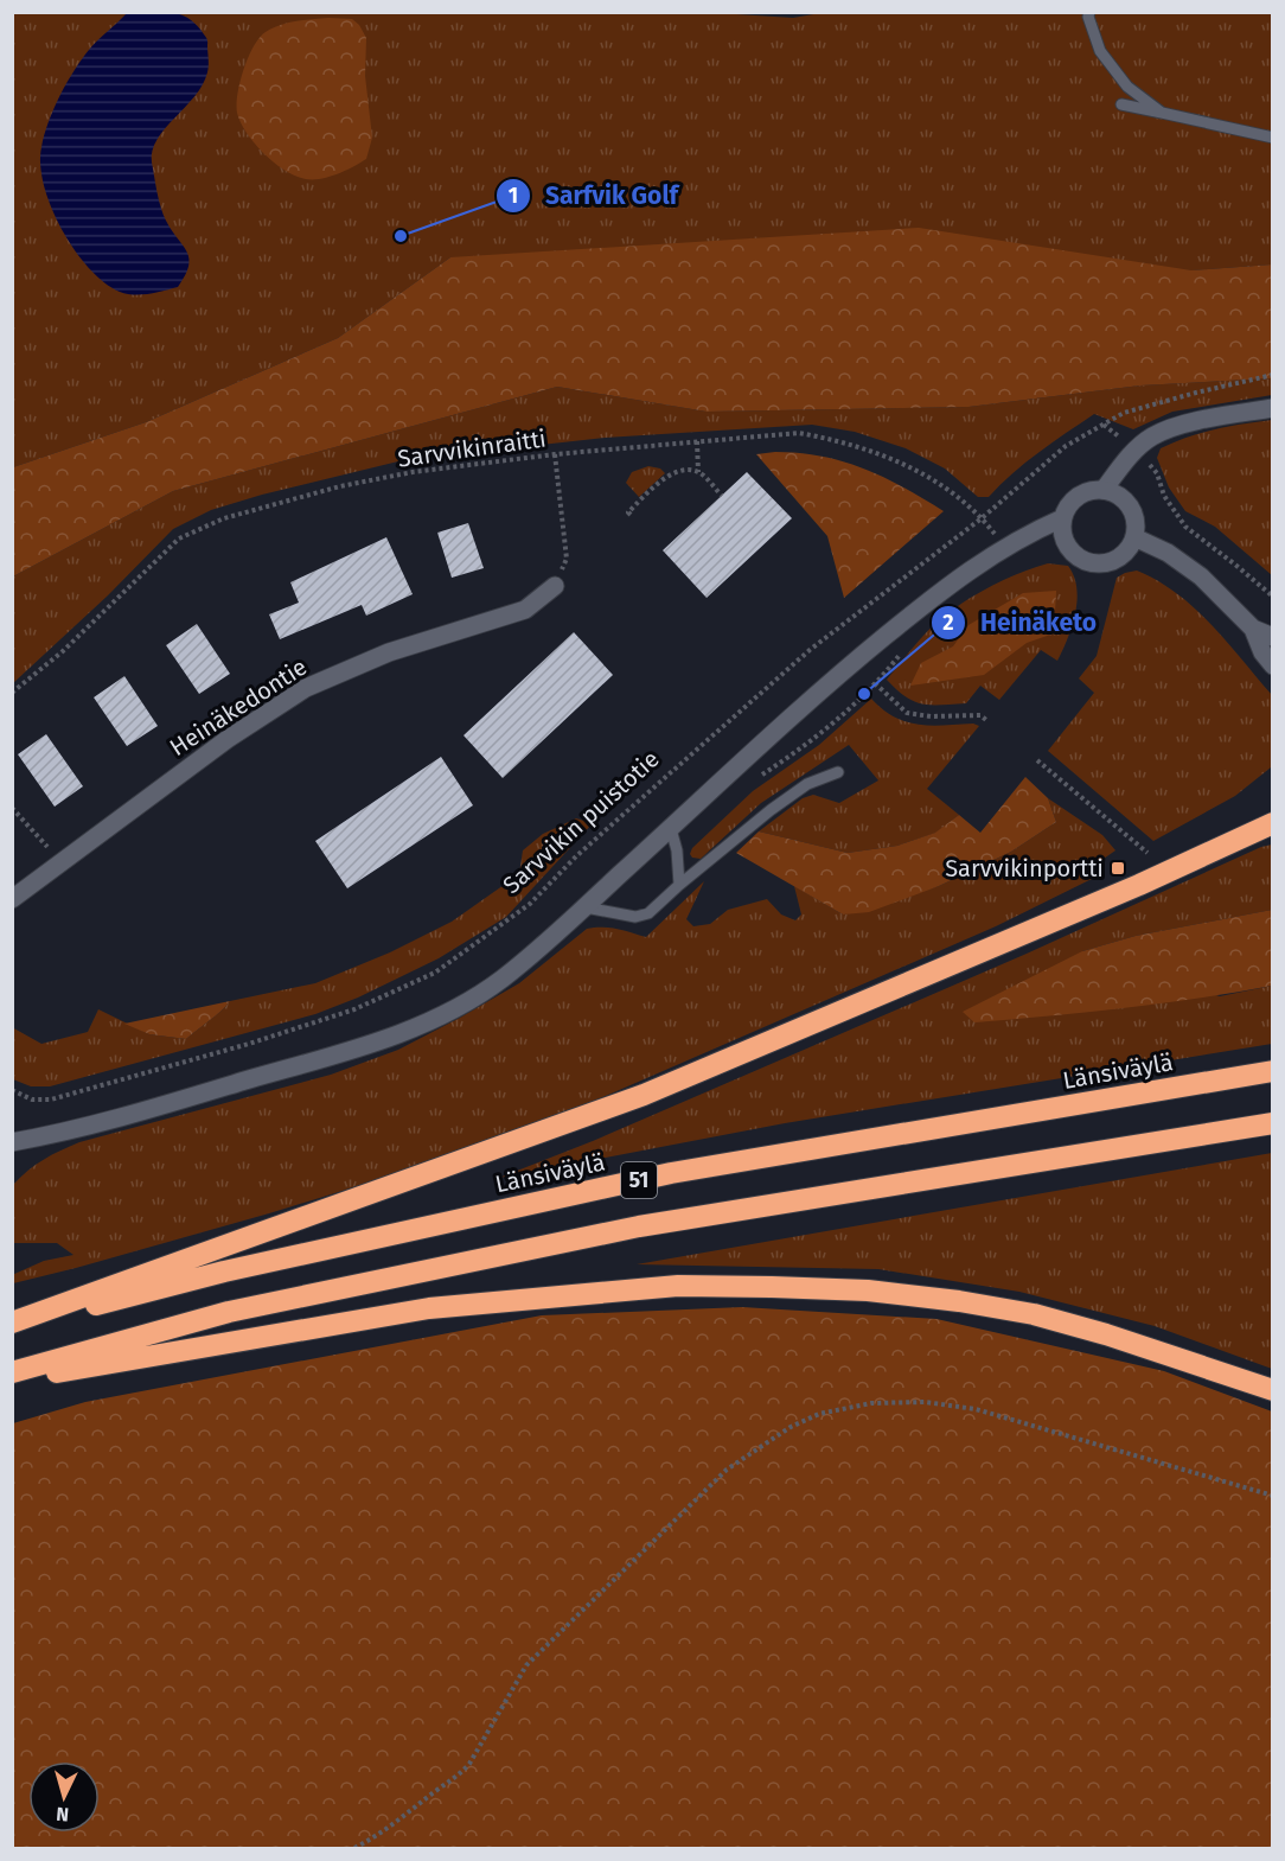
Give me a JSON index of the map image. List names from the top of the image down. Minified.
{"streets":{"highway":["Länsiväylä","51"],"main road":["Heinäkedontie"],"path":["Sarvvikinraitti","Sarvvikin puistotie"]},"crossings":[["Sarvvikinraitti","Sarvvikin puistotie"]],"places":{"other":["Sarfvik Golf","Heinäketo"],"transit":["Sarvvikinportti"]},"north":"bottom"}
